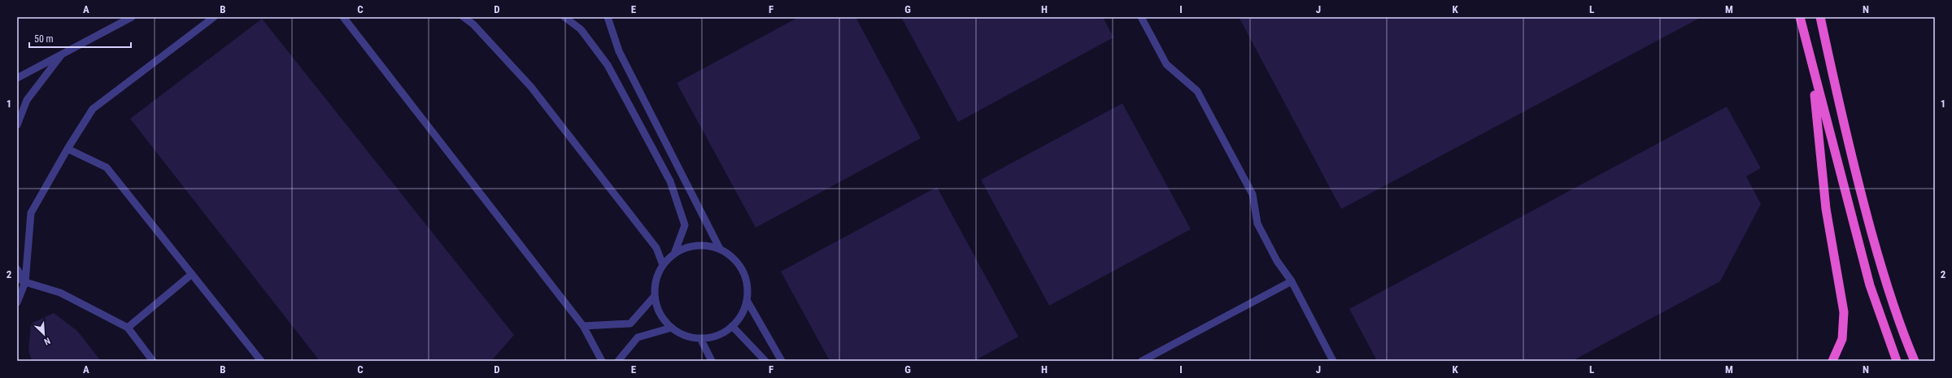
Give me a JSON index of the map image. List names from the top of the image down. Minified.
{"scale_bar":"50 m","north":"bottom right","grid":{"columns":["A","B","C","D","E","F","G","H","I","J","K","L","M","N"],"rows":["1","2"]}}
